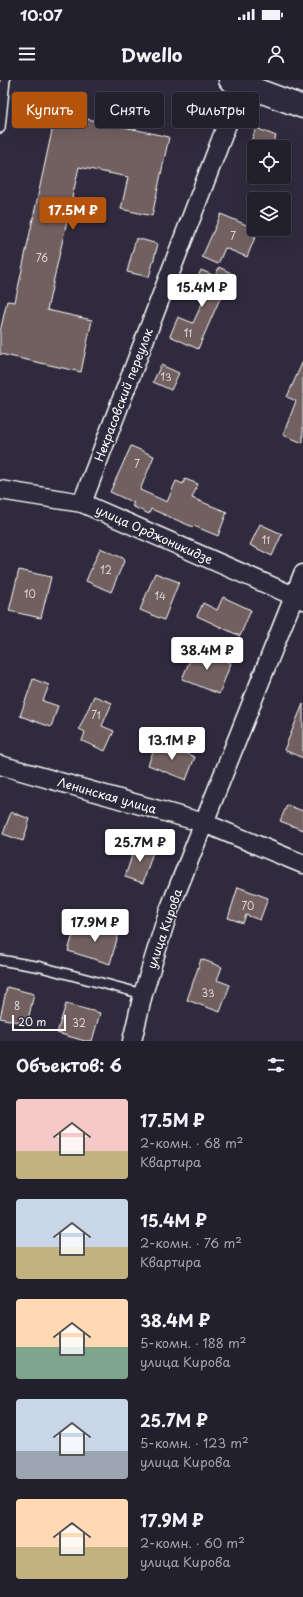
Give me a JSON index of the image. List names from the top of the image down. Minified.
{"streets":{"street":["Некрасовский переулок","улица Орджоникидзе","Ленинская улица","улица Кирова"]},"crossings":[["Некрасовский переулок","улица Орджоникидзе"],["улица Орджоникидзе","улица Кирова"],["Ленинская улица","улица Кирова"]],"house_numbers":["7","76","11","13","7","11","12","10","14","71","70","33","8","32"],"scale_bar":"20 m","page":{"status":"10:07","header":"Dwello","chip":["Купить","Снять","Фильтры"],"price":["17.5M ₽","15.4M ₽","38.4M ₽","13.1M ₽","25.7M ₽","17.9M ₽"],"scale":"20 m","heading":"Объектов: 6","list":[{"name":"17.5M ₽","note":"2-комн. · 68 m² · Квартира"},{"name":"15.4M ₽","note":"2-комн. · 76 m² · Квартира"},{"name":"38.4M ₽","note":"5-комн. · 188 m² · улица Кирова"},{"name":"25.7M ₽","note":"5-комн. · 123 m² · улица Кирова"},{"name":"17.9M ₽","note":"2-комн. · 60 m² · улица Кирова"}]}}
